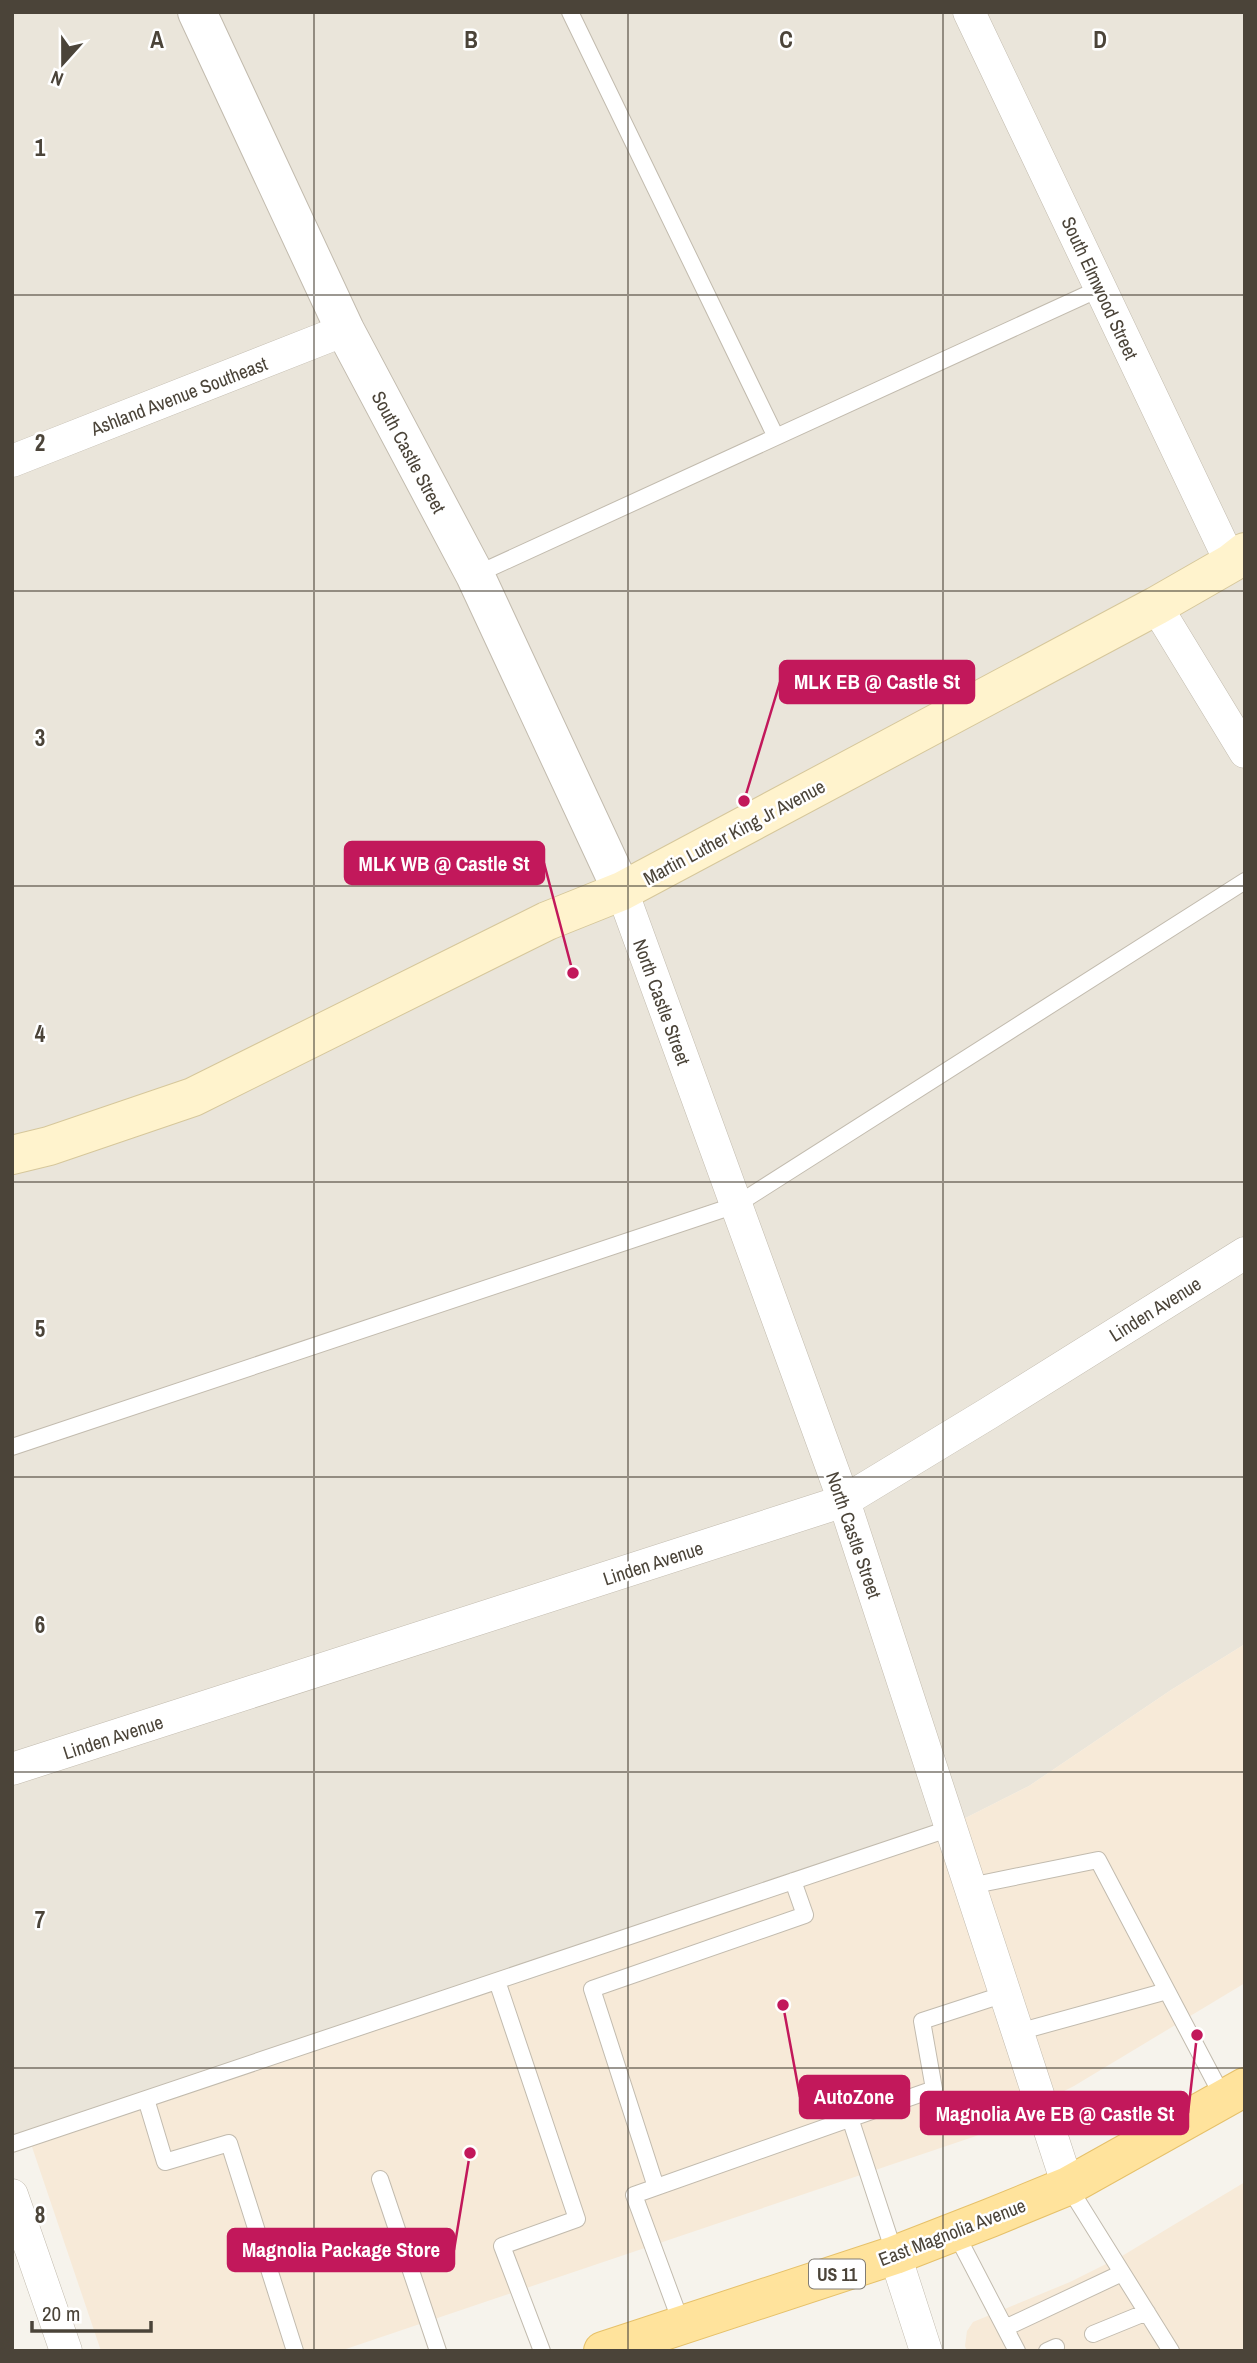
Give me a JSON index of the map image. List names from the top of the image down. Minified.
{"streets":{"main road":["Martin Luther King Jr Avenue","East Magnolia Avenue","US 11"],"street":["South Elmwood Street","Ashland Avenue Southeast","South Castle Street","North Castle Street","Linden Avenue"]},"crossings":[["South Elmwood Street","Martin Luther King Jr Avenue"],["Ashland Avenue Southeast","South Castle Street"],["South Castle Street","Martin Luther King Jr Avenue"],["South Castle Street","North Castle Street"],["Martin Luther King Jr Avenue","North Castle Street"],["North Castle Street","Linden Avenue"],["North Castle Street","East Magnolia Avenue"]],"places":["MLK EB @ Castle St","MLK WB @ Castle St","AutoZone","Magnolia Ave EB @ Castle St","Magnolia Package Store"],"scale_bar":"20 m","north":"bottom","grid":{"columns":["A","B","C","D"],"rows":["1","2","3","4","5","6","7","8"]}}
